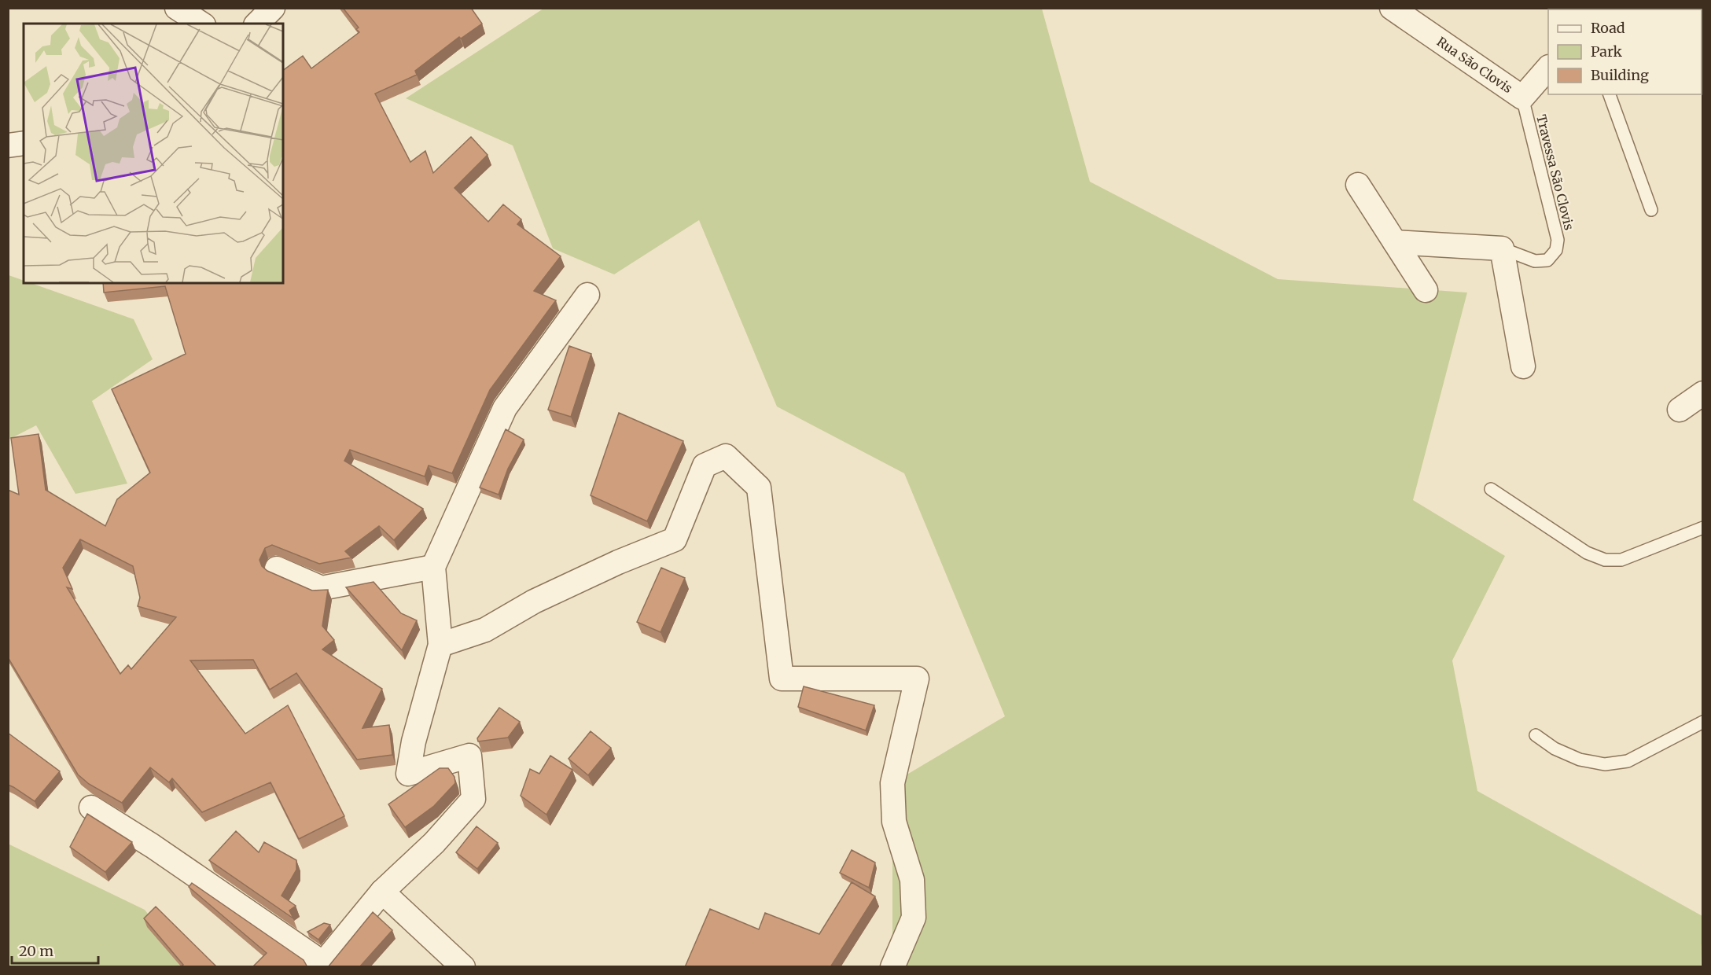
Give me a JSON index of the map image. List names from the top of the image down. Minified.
{"streets":{"street":["Rua São Clovis"],"lane":["Travessa São Clovis"]},"crossings":[["Rua São Clovis","Travessa São Clovis"]],"legend":["Road","Park","Building"],"scale_bar":"20 m"}
